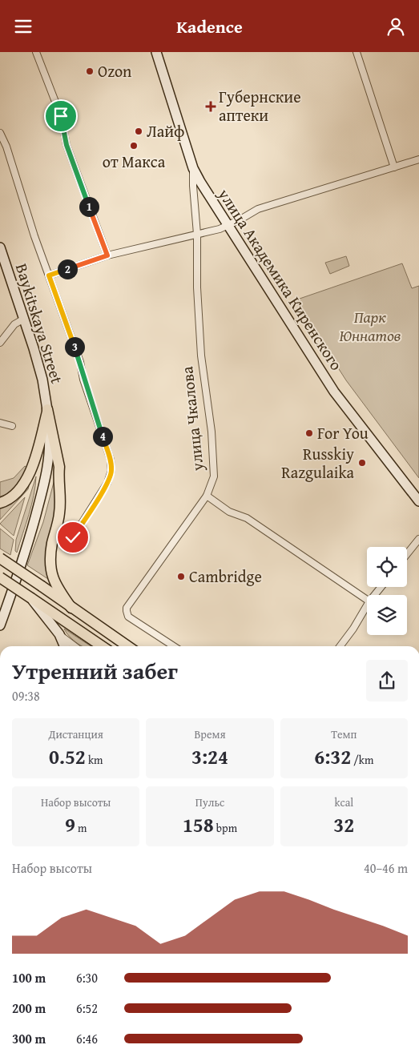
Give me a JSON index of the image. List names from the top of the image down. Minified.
{"streets":{"main road":["улица Академика Киренского","Baykitskaya Street"],"street":["улица Чкалова"]},"crossings":[["улица Академика Киренского","улица Чкалова"]],"parks":["Парк Юннатов"],"places":{"other":["Ozon","Лайф","от Макса","For You","Russkiy Razgulaika","Cambridge"],"health":["Губернские аптеки"]},"page":{"header":"Kadence","pins":["1","2","3","4"],"heading":["Утренний забег","09:38"],"stats":[["Дистанция","0.52 km"],["Время","3:24"],["Темп","6:32 /km"],["Набор высоты","9 m"],["Пульс","158 bpm"],["kcal","32"]],"chart":["Набор высоты","40–46 m"],"list":[{"name":"100 m","note":"6:30"},{"name":"200 m","note":"6:52"},{"name":"300 m","note":"6:46"}]}}
